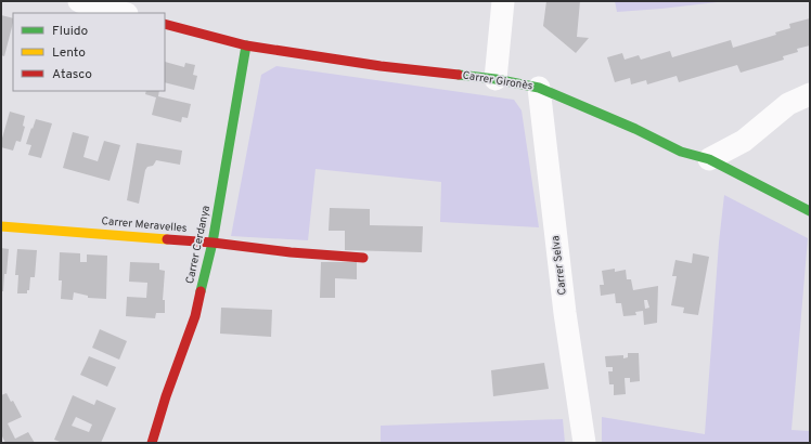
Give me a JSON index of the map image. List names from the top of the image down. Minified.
{"streets":{"street":["Carrer Gironès","Carrer Meravelles","Carrer Cerdanya","Carrer Selva"]},"crossings":[["Carrer Gironès","Carrer Cerdanya"],["Carrer Gironès","Carrer Selva"],["Carrer Meravelles","Carrer Cerdanya"]],"legend":["Fluido","Lento","Atasco"]}
